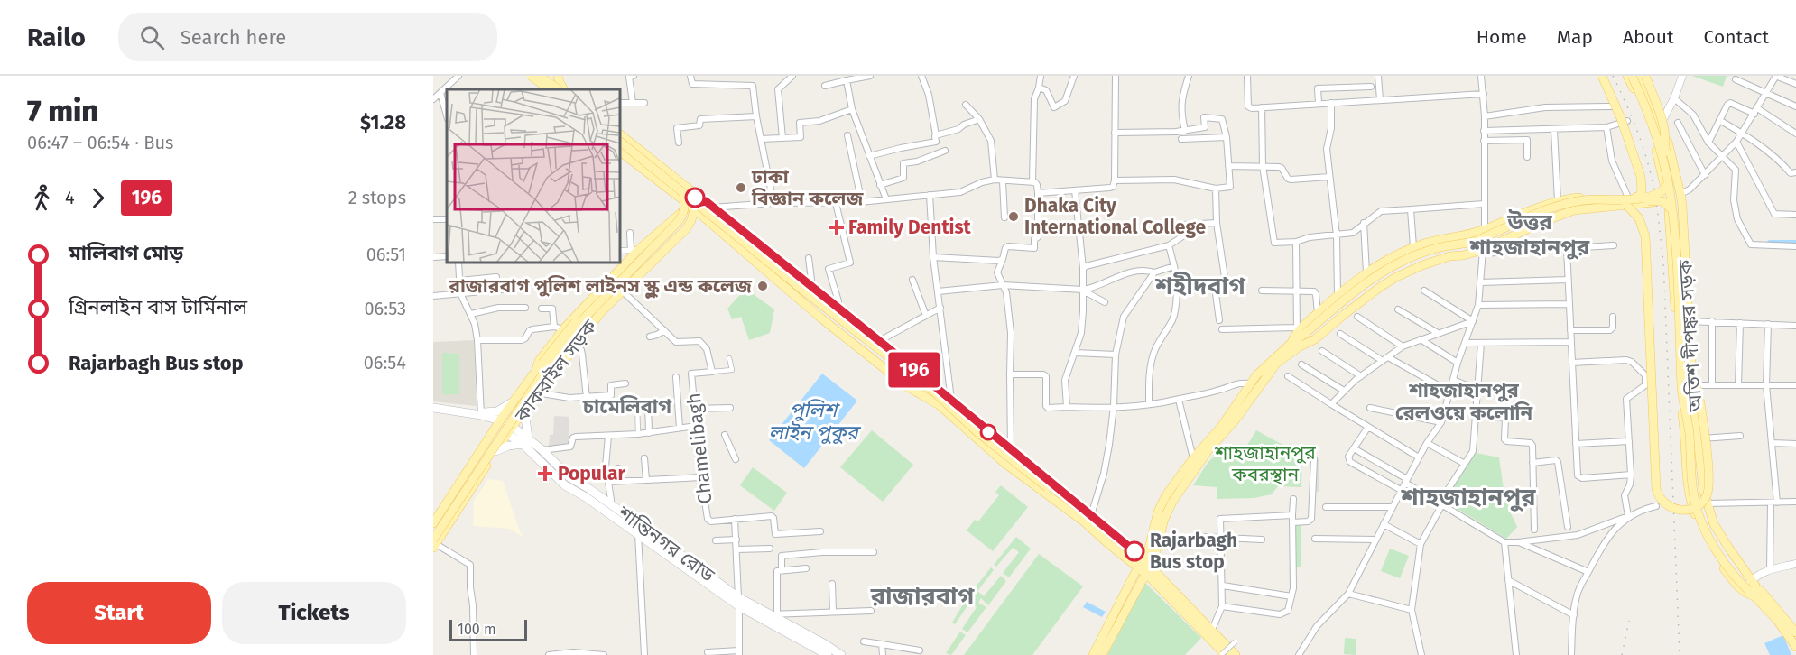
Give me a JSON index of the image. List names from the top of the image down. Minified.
{"streets":{"main road":["অতিশ দীপঙ্কর সড়ক","কাকরাইল সড়ক","শান্তিনগর রোড"],"street":["Chamelibagh"]},"crossings":[["কাকরাইল সড়ক","Chamelibagh"],["কাকরাইল সড়ক","শান্তিনগর রোড"],["Chamelibagh","শান্তিনগর রোড"]],"districts":["উত্তর শাহজাহানপুর","শহীদবাগ","শাহজাহানপুর রেলওয়ে কলোনি","চামেলিবাগ","শাহজাহানপুর","রাজারবাগ"],"water":["পুলিশ লাইন পুকুর"],"parks":["শাহজাহানপুর কবরস্থান"],"places":{"other":["ঢাকা বিজ্ঞান কলেজ","Dhaka City International College","রাজারবাগ পুলিশ লাইনস স্কুল এন্ড কলেজ","Rajarbagh Bus stop"],"health":["Family Dentist","Popular"]},"lines":["bus line 196"],"scale_bar":"100 m","page":{"header":"Railo","search":"Search here","nav":["Home","Map","About","Contact"],"heading":["7 min","06:47 – 06:54 · Bus","$1.28"],"on_map":"196","legs":["4","196","2 stops"],"list":[{"name":"মালিবাগ মোড়","value":"06:51"},{"name":"গ্রিনলাইন বাস টার্মিনাল","value":"06:53"},{"name":"Rajarbagh Bus stop","value":"06:54"}],"buttons":["Start","Tickets"],"scale":"100 m"}}
